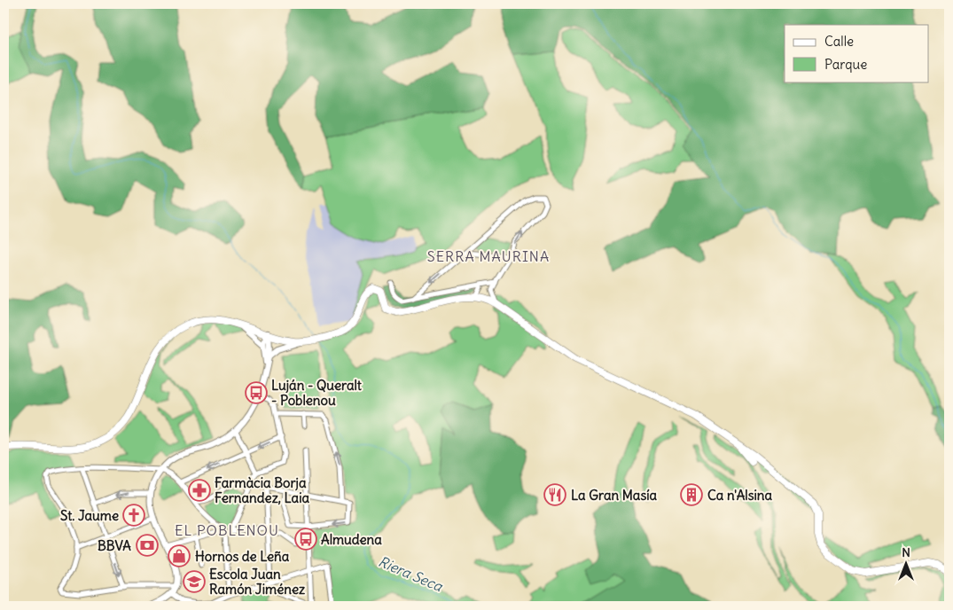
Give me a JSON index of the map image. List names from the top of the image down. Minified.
{"districts":["SERRA MAURINA","EL POBLENOU"],"water":["Riera Seca"],"places":{"bus stop":["Luján - Queralt - Poblenou","Almudena"],"pharmacy":["Farmàcia Borja Fernandez, Laia"],"restaurant":["La Gran Masía"],"building":["Ca n'Alsina"],"church":["St. Jaume"],"bank":["BBVA"],"shop":["Hornos de Leña"],"school or university":["Escola Juan Ramón Jiménez"]},"legend":["Calle","Parque"],"north":"top"}
